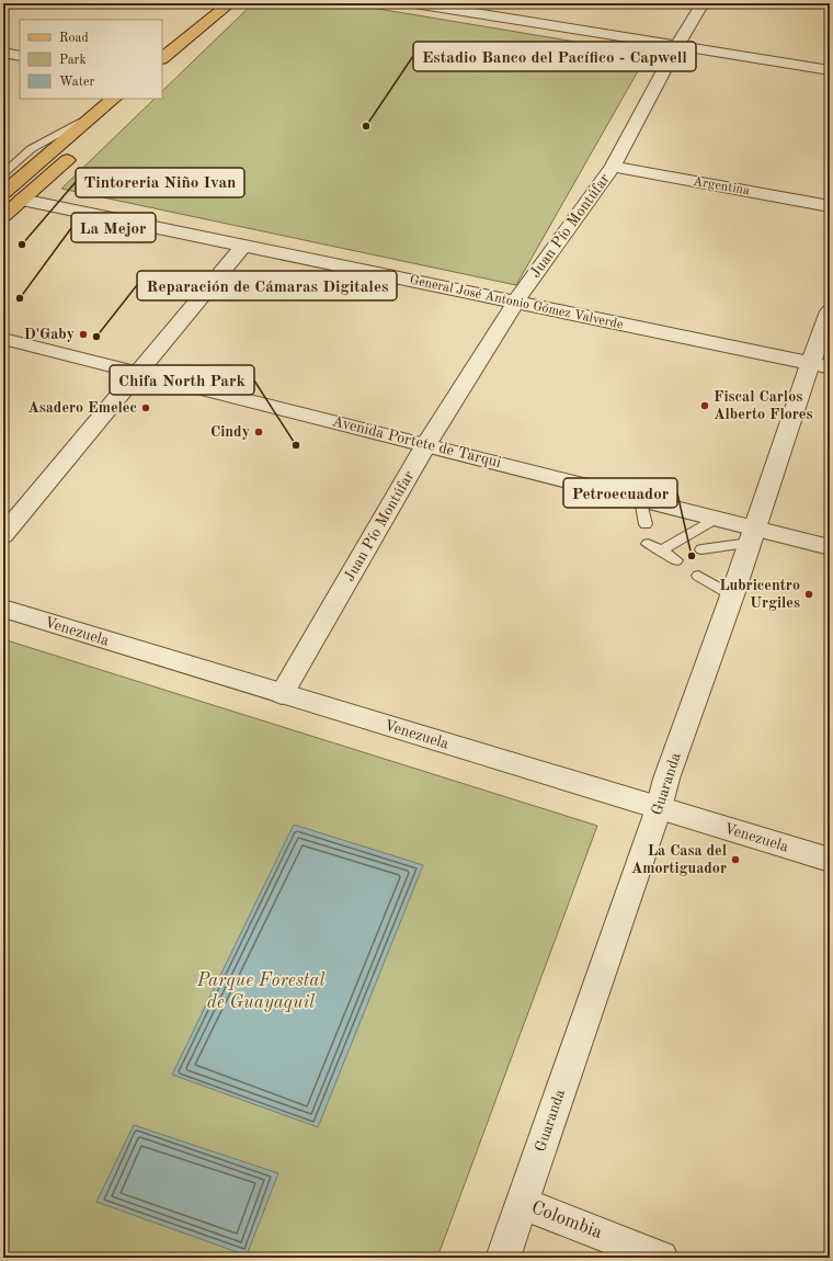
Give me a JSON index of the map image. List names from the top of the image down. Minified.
{"streets":{"street":["Argentina","Juan Pío Montúfar","General José Antonio Gómez Valverde","Avenida Portete de Tarqui","Venezuela","Guaranda","Colombia"]},"crossings":[["Argentina","Juan Pío Montúfar"],["Juan Pío Montúfar","General José Antonio Gómez Valverde"],["Juan Pío Montúfar","Avenida Portete de Tarqui"],["Juan Pío Montúfar","Venezuela"],["General José Antonio Gómez Valverde","Guaranda"],["Avenida Portete de Tarqui","Guaranda"],["Venezuela","Guaranda"],["Guaranda","Colombia"]],"parks":["Parque Forestal de Guayaquil"],"places":["Estadio Banco del Pacífico - Capwell","Tintoreria Niño Ivan","La Mejor","D'Gaby","Reparación de Cámaras Digitales","Fiscal Carlos Alberto Flores","Asadero Emelec","Cindy","Chifa North Park","Petroecuador","Lubricentro Urgiles","La Casa del Amortiguador"],"legend":["Road","Park","Water"]}
